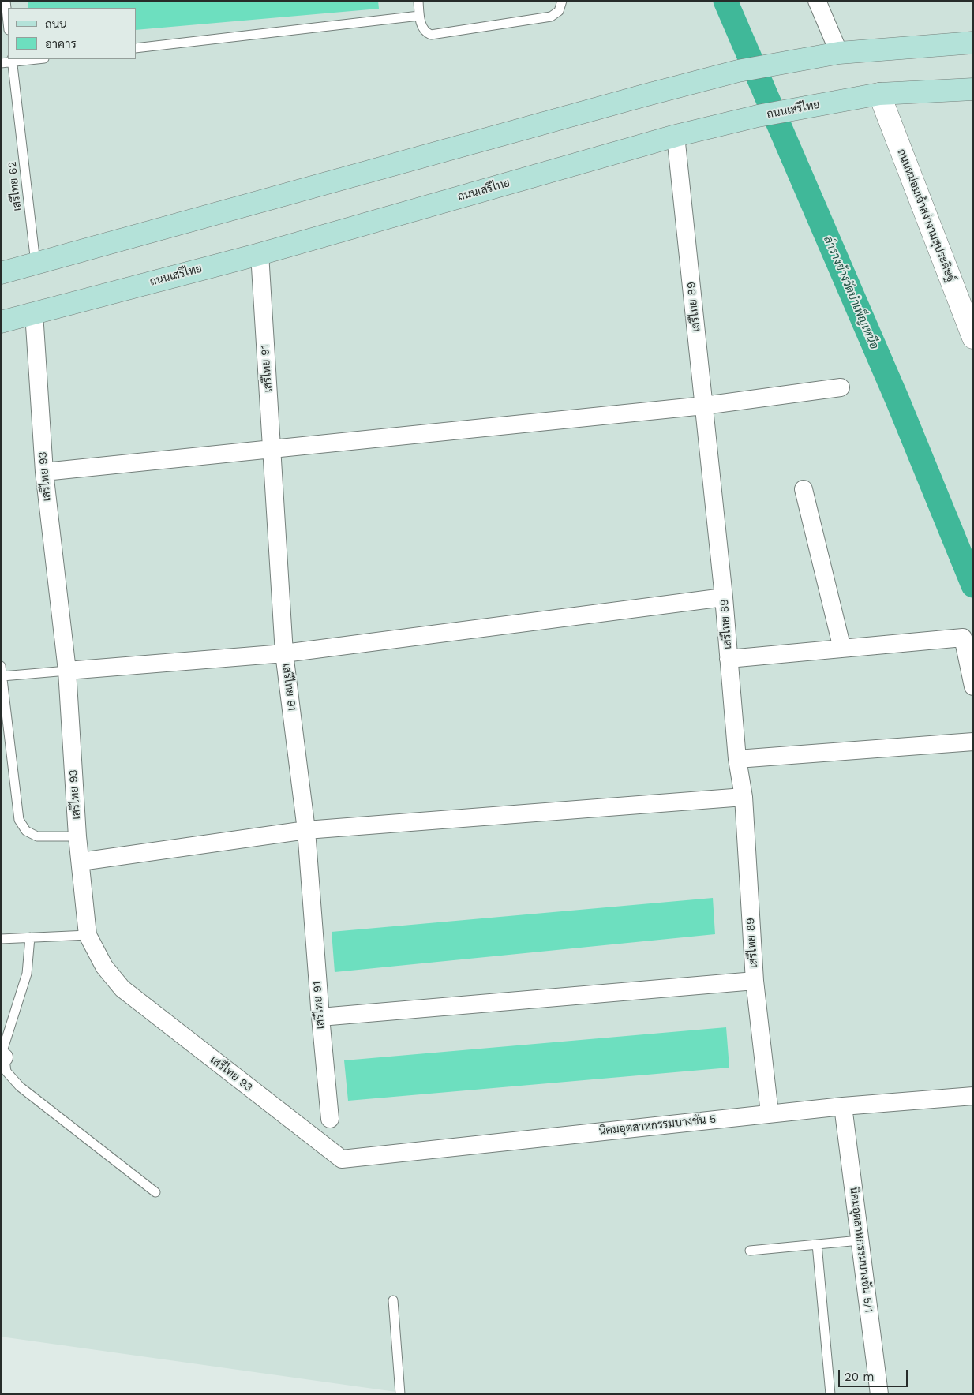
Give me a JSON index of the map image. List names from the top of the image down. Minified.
{"streets":{"main road":["ถนนเสรีไทย"],"street":["ถนนหม่อมเจ้าสง่างามสุประดิษฐ์","เสรีไทย 89","เสรีไทย 91","เสรีไทย 93","นิคมอุตสาหกรรมบางชัน 5","นิคมอุตสาหกรรมบางชัน 5/1"],"lane":["เสรีไทย 62"]},"crossings":[["ถนนเสรีไทย","ถนนหม่อมเจ้าสง่างามสุประดิษฐ์"],["ถนนเสรีไทย","เสรีไทย 89"],["ถนนเสรีไทย","เสรีไทย 91"],["ถนนเสรีไทย","เสรีไทย 93"],["เสรีไทย 89","นิคมอุตสาหกรรมบางชัน 5"],["เสรีไทย 93","นิคมอุตสาหกรรมบางชัน 5"],["นิคมอุตสาหกรรมบางชัน 5","นิคมอุตสาหกรรมบางชัน 5/1"]],"water":["ลำรางข้างวัดบำเพ็ญเหนือ"],"legend":["ถนน","อาคาร"],"scale_bar":"20 m"}
